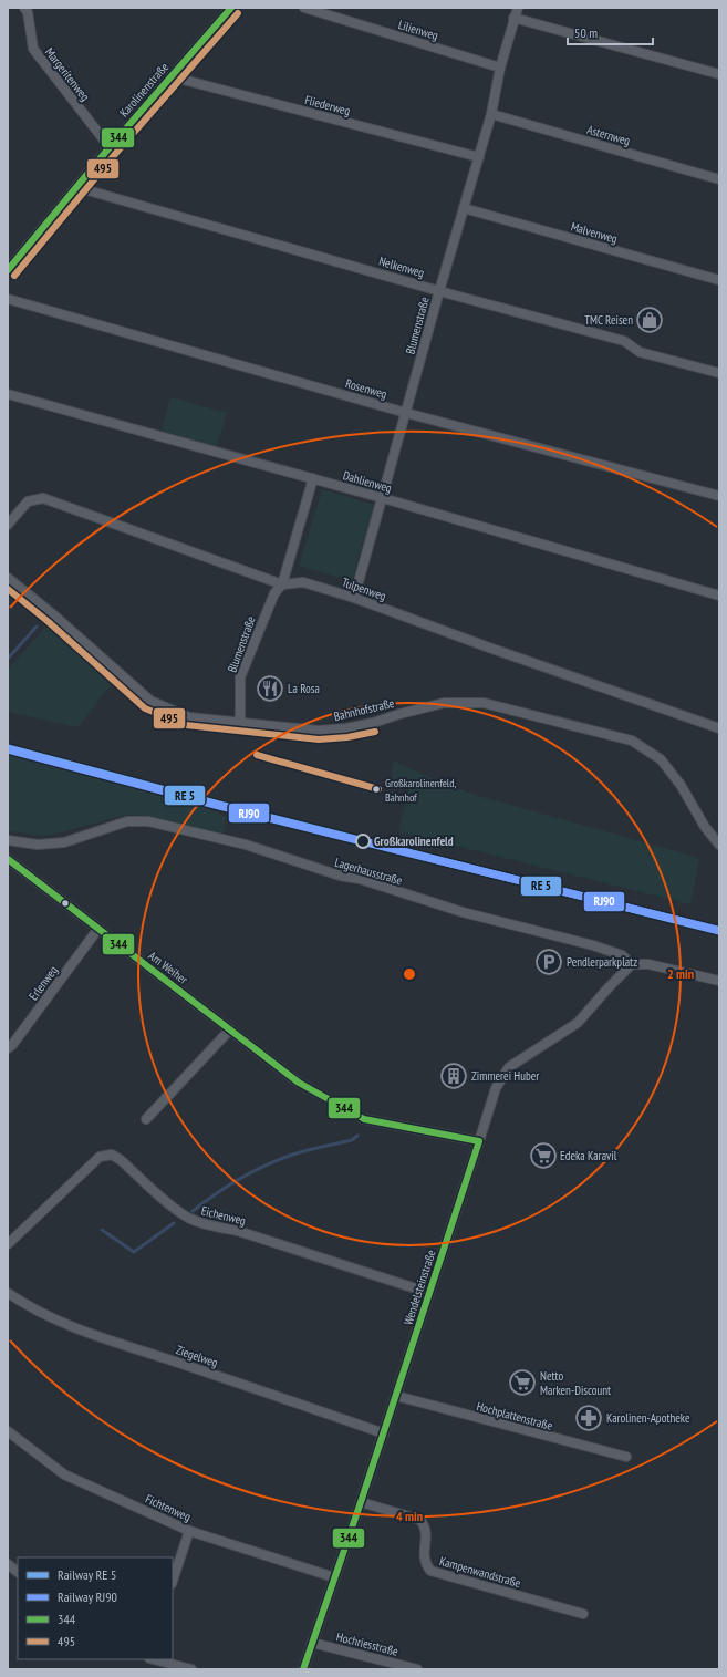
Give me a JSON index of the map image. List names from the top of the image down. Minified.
{"streets":{"street":["Lilienweg","Margeritenweg","Karolinenstraße","Fliederweg","Asternweg","Malvenweg","Nelkenweg","Blumenstraße","Rosenweg","Dahlienweg","Tulpenweg","Bahnhofstraße","Lagerhausstraße","Am Weiher","Erlenweg","Eichenweg","Wendelsteinstraße","Ziegelweg","Hochplattenstraße","Fichtenweg","Kampenwandstraße","Hochriesstraße"]},"crossings":[["Lilienweg","Blumenstraße"],["Margeritenweg","Karolinenstraße"],["Karolinenstraße","Fliederweg"],["Karolinenstraße","Nelkenweg"],["Fliederweg","Blumenstraße"],["Asternweg","Blumenstraße"],["Malvenweg","Blumenstraße"],["Nelkenweg","Blumenstraße"],["Blumenstraße","Rosenweg"],["Blumenstraße","Dahlienweg"],["Blumenstraße","Tulpenweg"],["Blumenstraße","Bahnhofstraße"],["Lagerhausstraße","Wendelsteinstraße"],["Am Weiher","Erlenweg"],["Am Weiher","Wendelsteinstraße"],["Eichenweg","Wendelsteinstraße"],["Wendelsteinstraße","Ziegelweg"],["Wendelsteinstraße","Hochplattenstraße"],["Wendelsteinstraße","Fichtenweg"],["Wendelsteinstraße","Kampenwandstraße"],["Wendelsteinstraße","Hochriesstraße"]],"places":{"shop":["TMC Reisen"],"restaurant":["La Rosa"],"other":["Großkarolinenfeld, Bahnhof","Großkarolinenfeld"],"parking":["Pendlerparkplatz"],"building":["Zimmerei Huber"],"supermarket":["Edeka Karavil","Netto Marken-Discount"],"pharmacy":["Karolinen-Apotheke"]},"lines":["transit line 344","transit line 495","rail line RJ90"],"legend":["Railway RE 5","Railway RJ90","344","495"],"scale_bar":"50 m","rings":["2 min","4 min"]}
